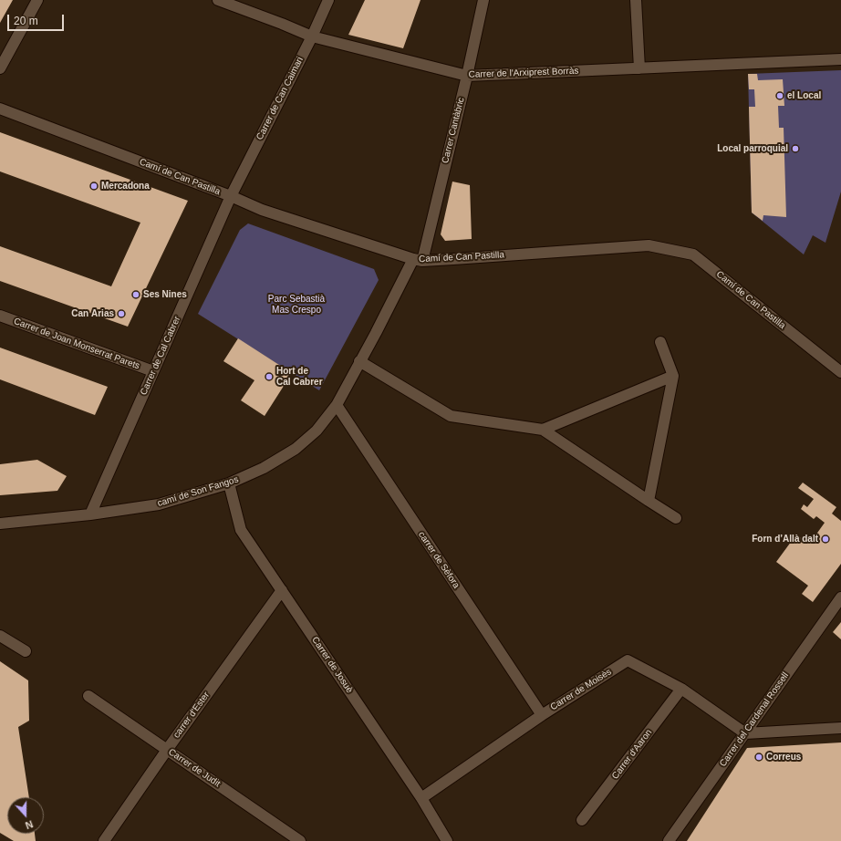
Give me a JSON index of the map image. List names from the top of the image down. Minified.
{"streets":{"street":["Carrer de l'Arxiprest Borràs","Carrer de Can Caimari","Carrer Cantàbric","Camí de Can Pastilla","Carrer de Joan Monserrat Parets","Carrer de Cal Cabrer","camí de Son Fangos","carrer de Sèfora","Carrer de Josuè","Carrer de Moisès","carrer d'Ester","Carrer del Cardenal Rossell","Carrer d'Aaron","Carrer de Judit"]},"crossings":[["Carrer de l'Arxiprest Borràs","Carrer de Can Caimari"],["Carrer de l'Arxiprest Borràs","Carrer Cantàbric"],["Carrer de Can Caimari","Camí de Can Pastilla"],["Carrer de Can Caimari","Carrer de Cal Cabrer"],["Carrer Cantàbric","Camí de Can Pastilla"],["Carrer Cantàbric","camí de Son Fangos"],["Camí de Can Pastilla","Carrer de Cal Cabrer"],["Camí de Can Pastilla","camí de Son Fangos"],["Carrer de Joan Monserrat Parets","Carrer de Cal Cabrer"],["Carrer de Cal Cabrer","camí de Son Fangos"],["camí de Son Fangos","carrer de Sèfora"],["camí de Son Fangos","Carrer de Josuè"],["carrer de Sèfora","Carrer de Moisès"],["Carrer de Josuè","Carrer de Moisès"],["Carrer de Josuè","carrer d'Ester"],["Carrer de Moisès","Carrer del Cardenal Rossell"],["Carrer de Moisès","Carrer d'Aaron"],["carrer d'Ester","Carrer de Judit"]],"parks":["Parc Sebastià Mas Crespo"],"places":["el Local","Local parroquial","Mercadona","Ses Nines","Can Arias","Hort de Cal Cabrer","Forn d’Allà dalt","Correus"],"scale_bar":"20 m","north":"bottom"}
